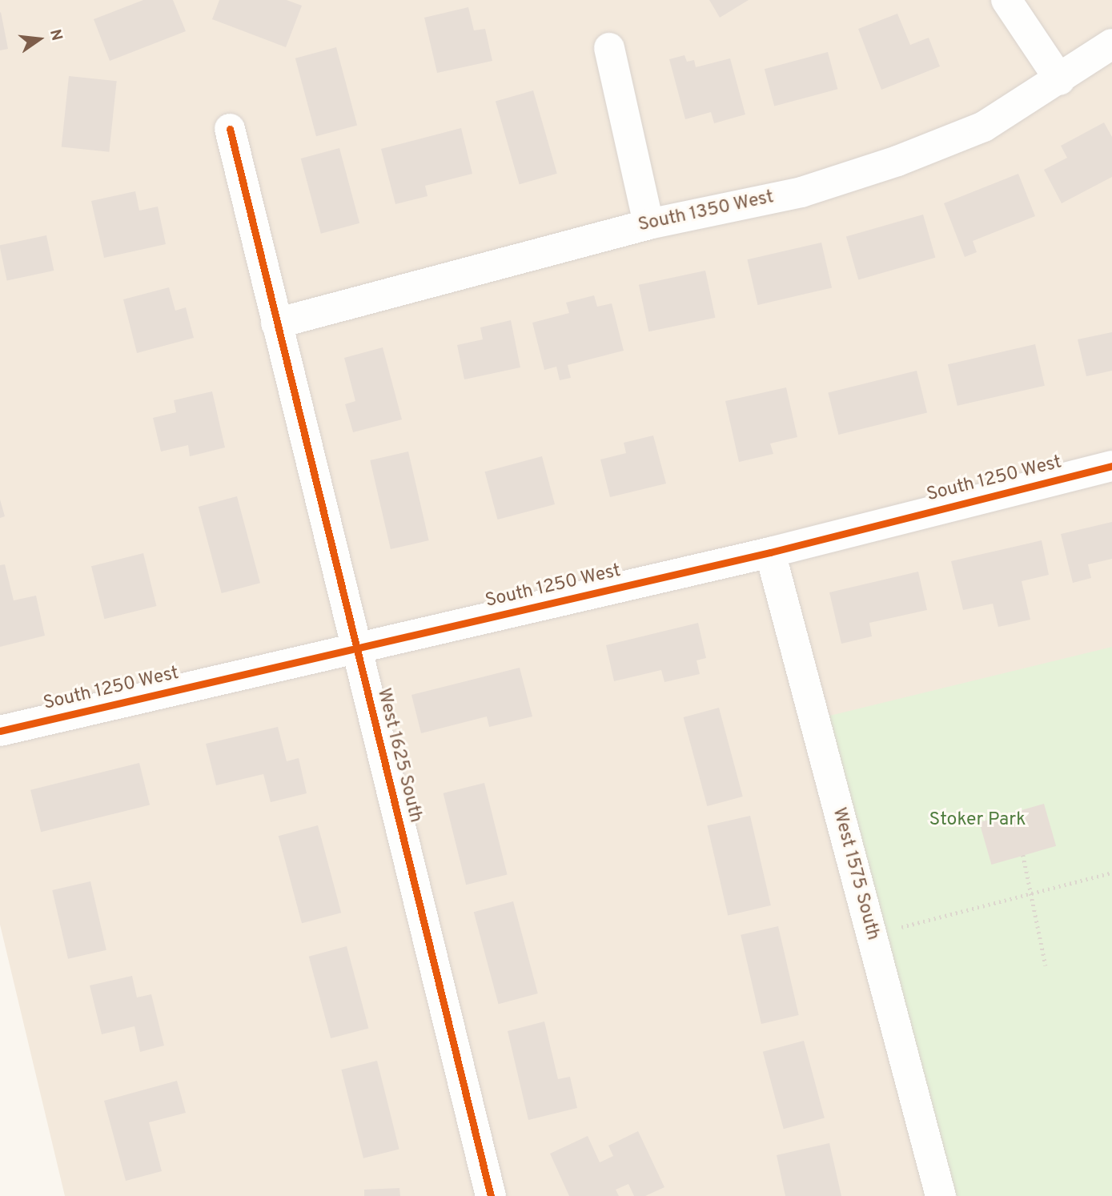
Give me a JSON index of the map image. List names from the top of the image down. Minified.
{"streets":{"street":["South 1350 West","South 1250 West","West 1625 South","West 1575 South"]},"crossings":[["South 1350 West","West 1625 South"],["South 1250 West","West 1625 South"],["South 1250 West","West 1575 South"]],"parks":["Stoker Park"],"north":"right"}
